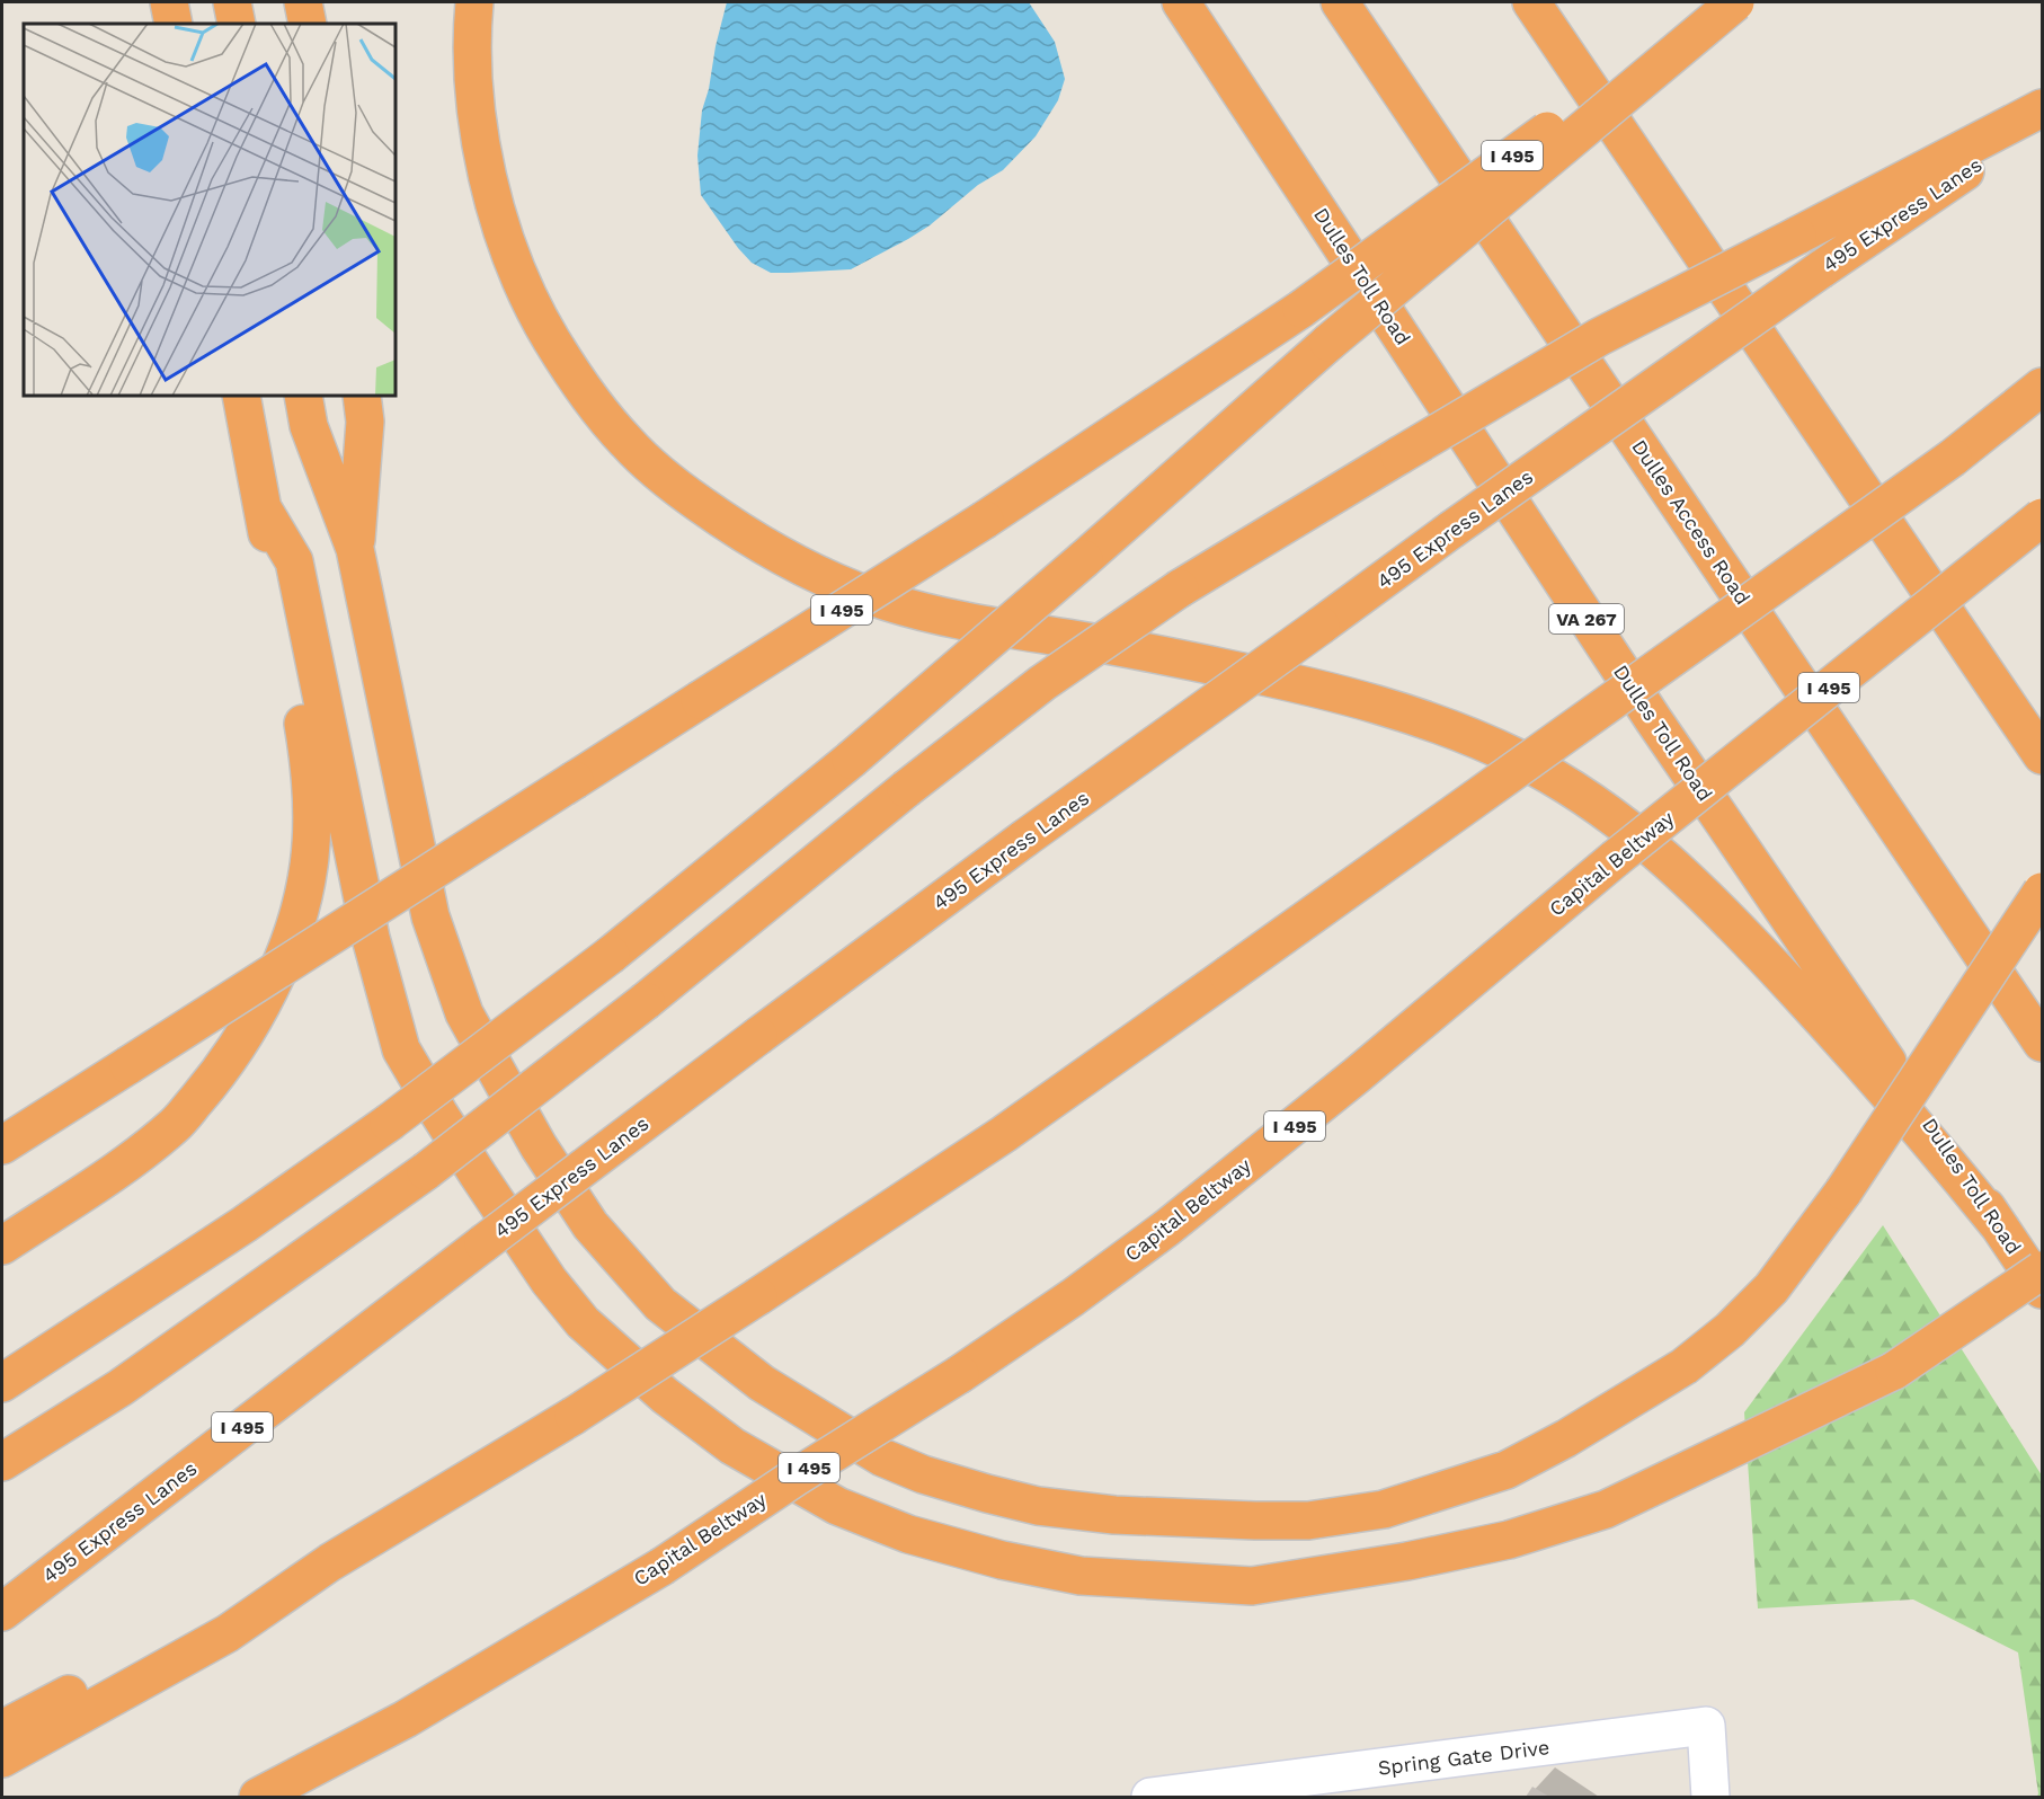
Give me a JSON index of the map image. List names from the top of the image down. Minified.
{"streets":{"highway":["I 495","495 Express Lanes","Dulles Toll Road","Dulles Access Road","VA 267","Capital Beltway"],"street":["Spring Gate Drive"]}}
